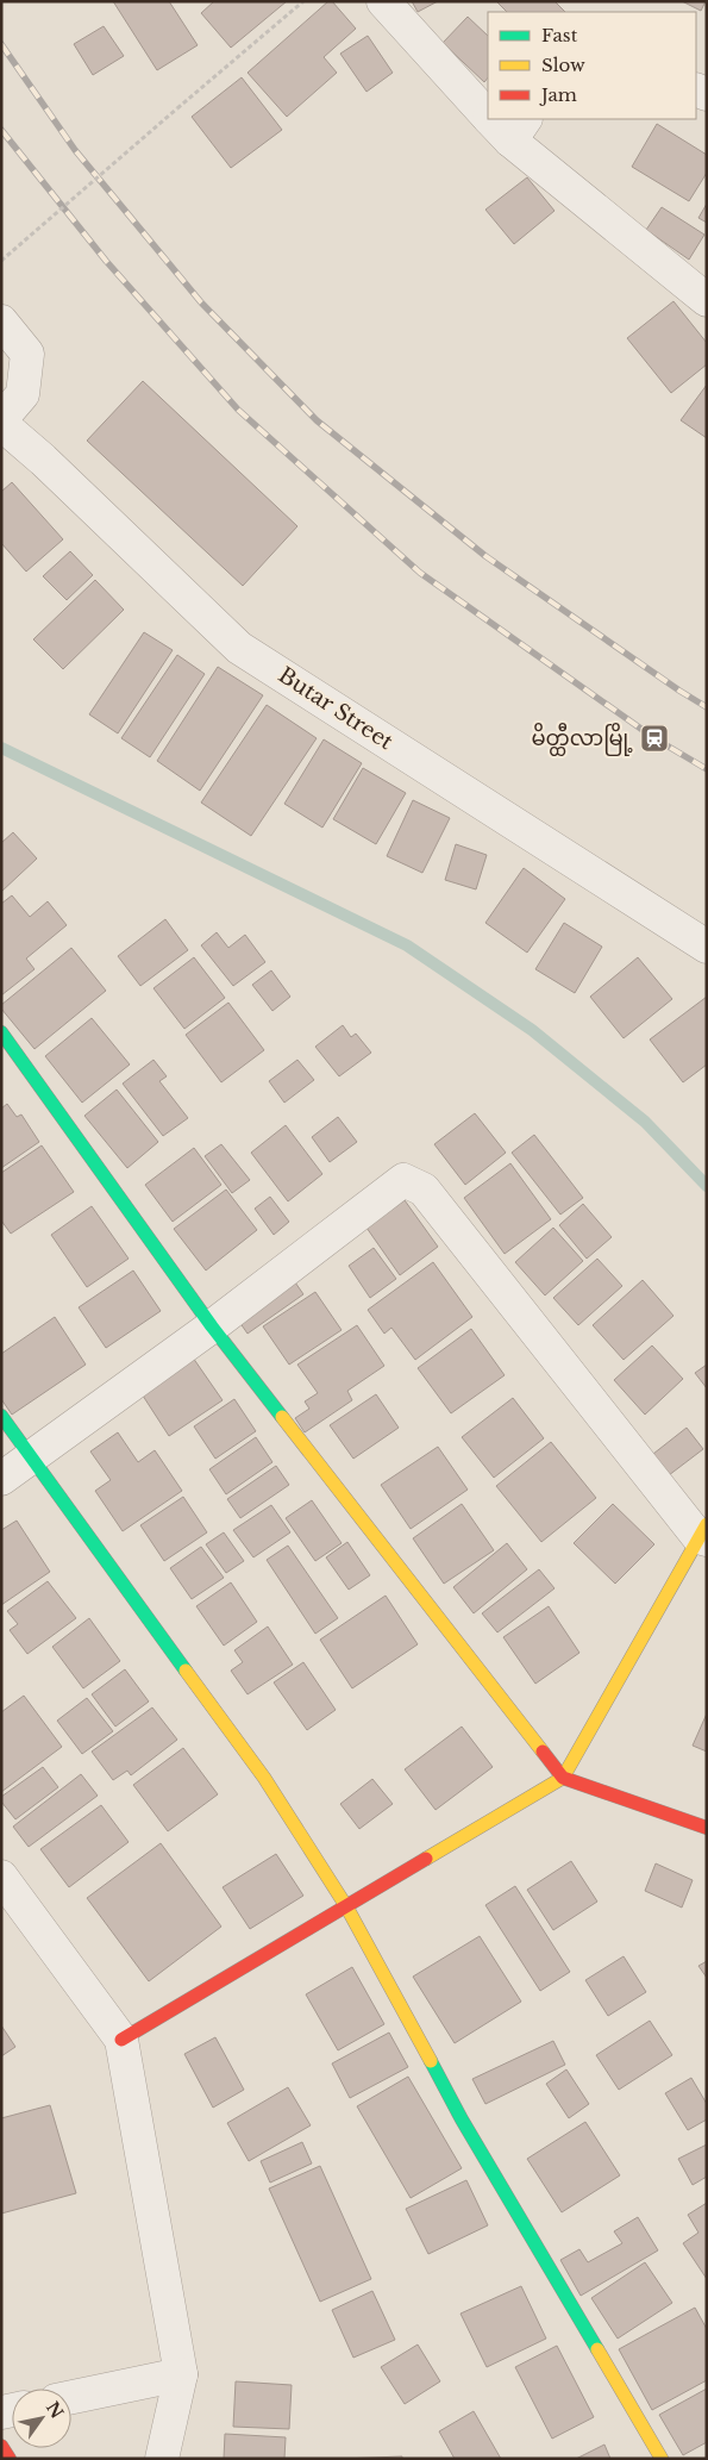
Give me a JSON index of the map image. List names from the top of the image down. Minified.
{"streets":{"street":["Butar Street"]},"places":{"station":["မိတ္ထီလာမြို့"]},"legend":["Fast","Slow","Jam"],"north":"top right"}
